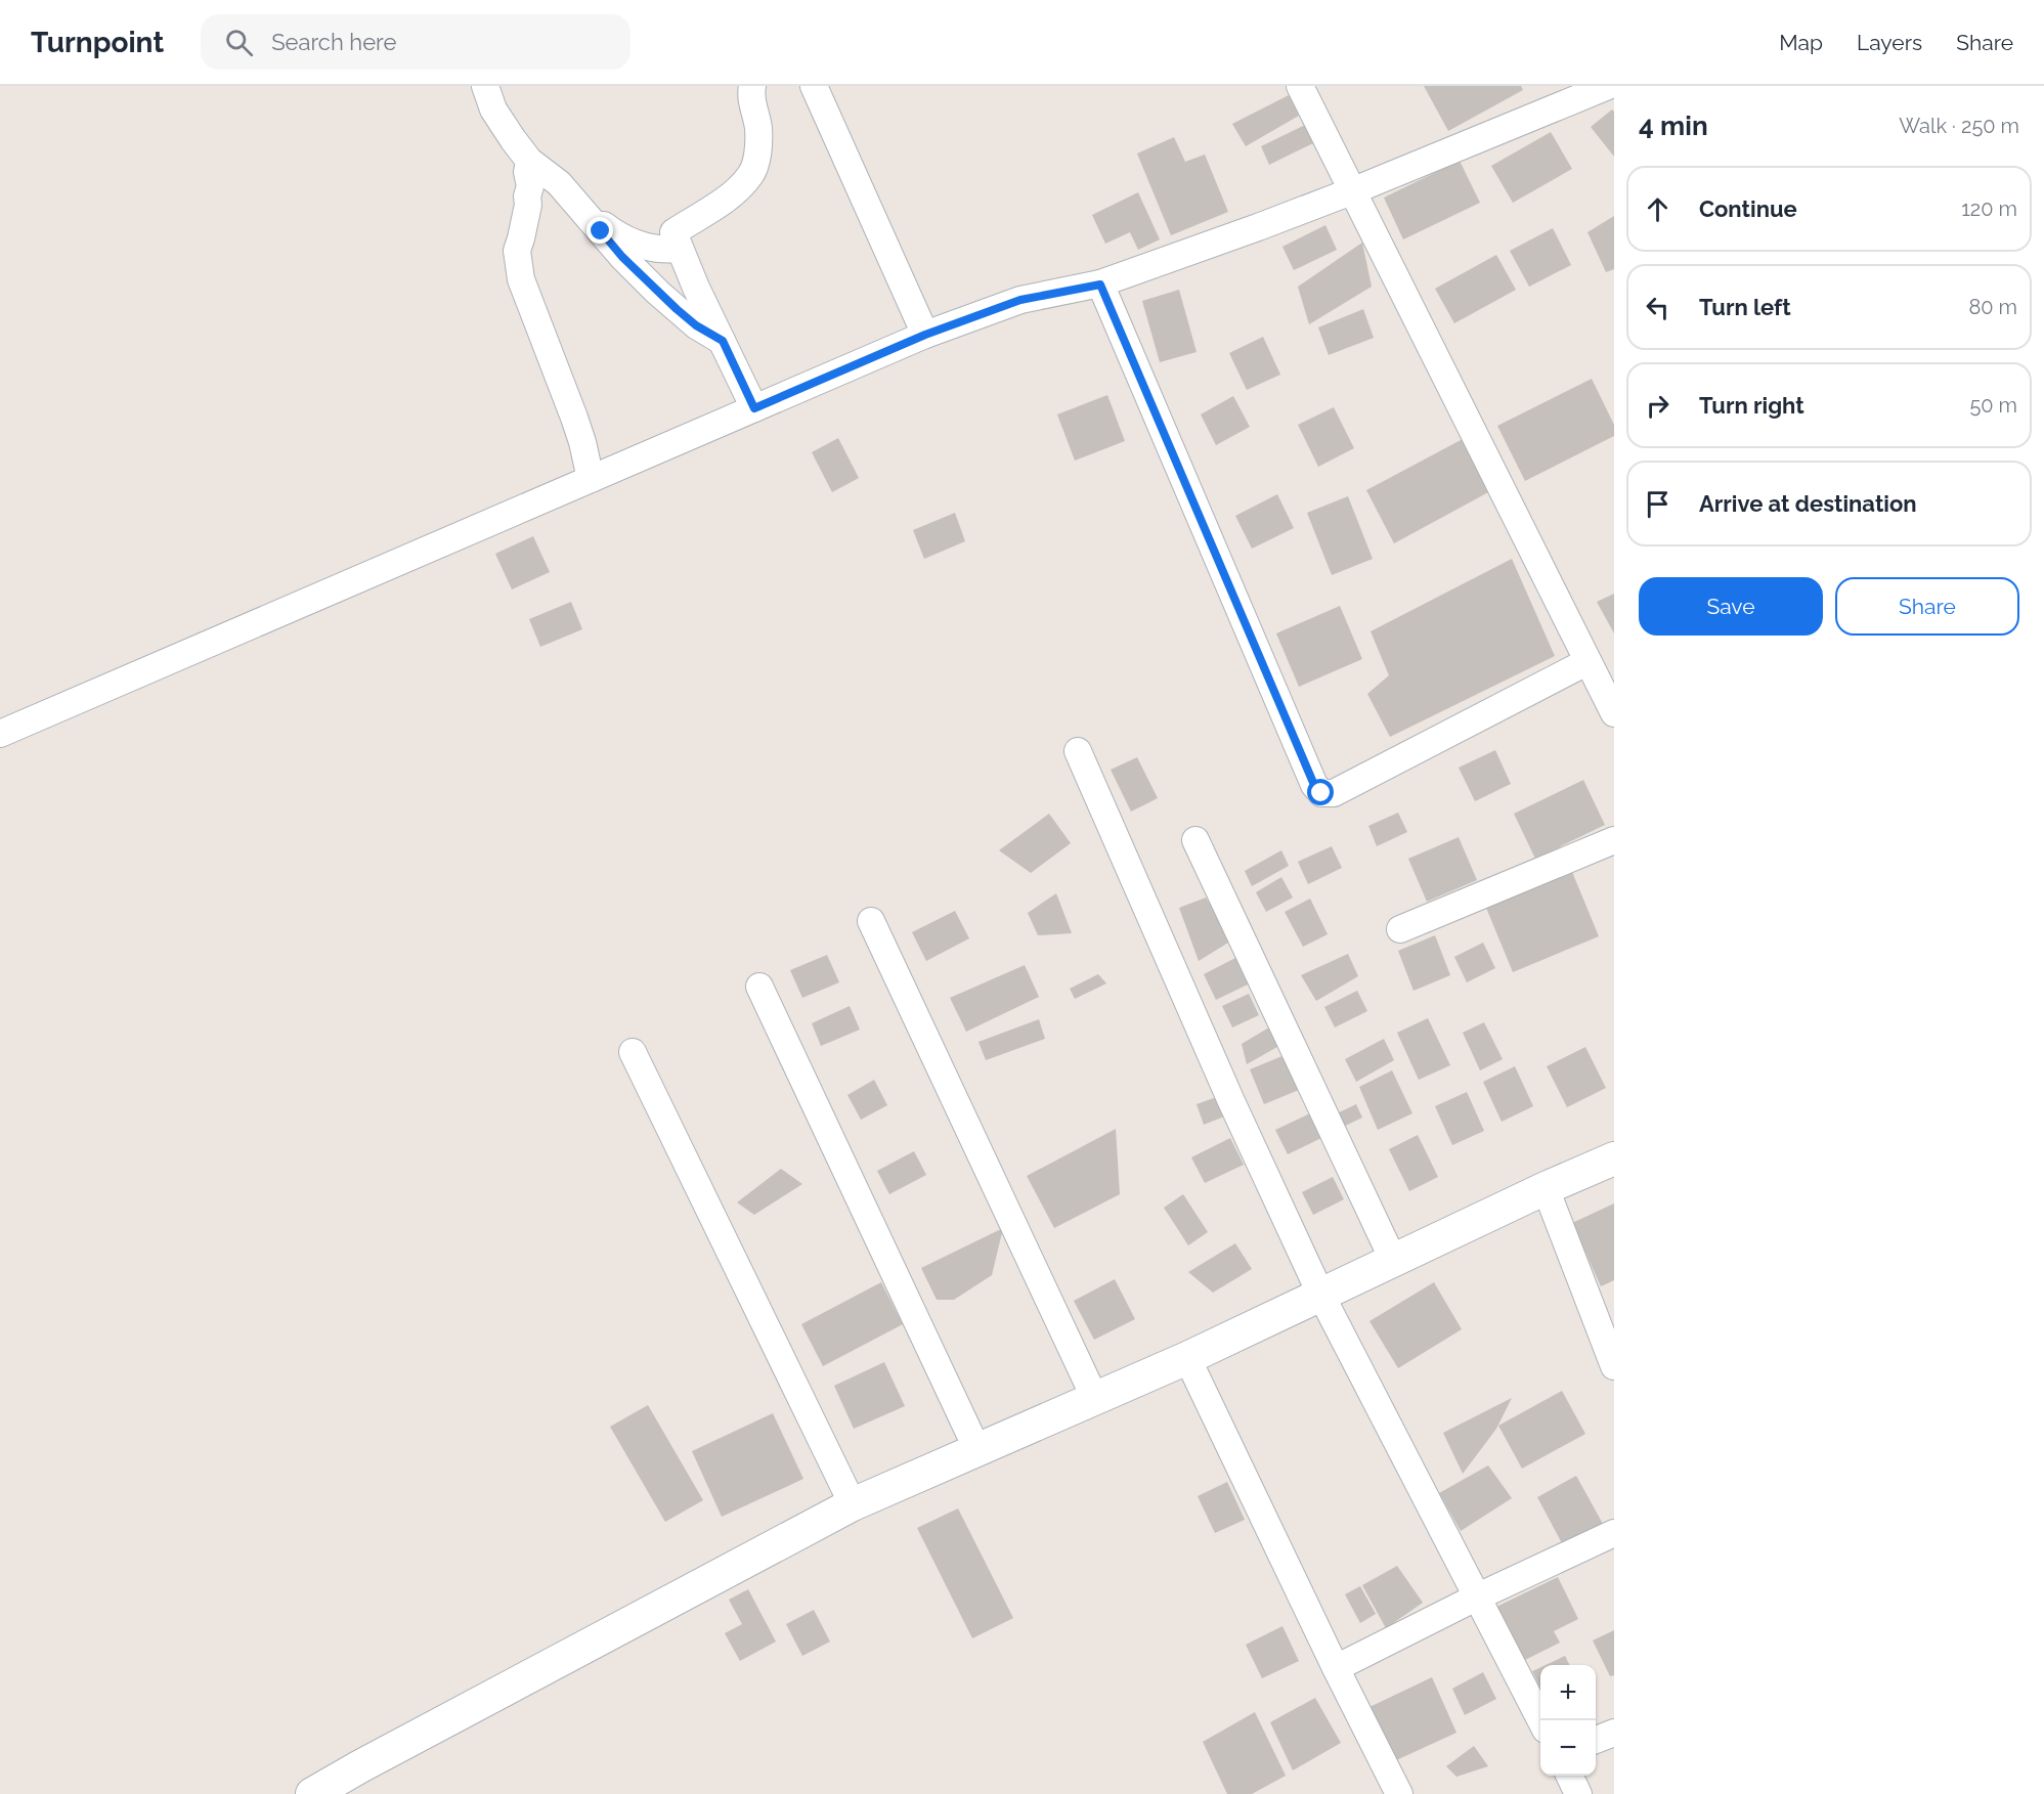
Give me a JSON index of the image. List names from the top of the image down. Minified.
{"page":{"header":"Turnpoint","search":"Search here","nav":["Map","Layers","Share"],"heading":["4 min","Walk · 250 m"],"list":[["Continue","120 m"],["Turn left","80 m"],["Turn right","50 m"],"Arrive at destination"],"buttons":["Save","Share"],"map_buttons":["+","−"]}}
